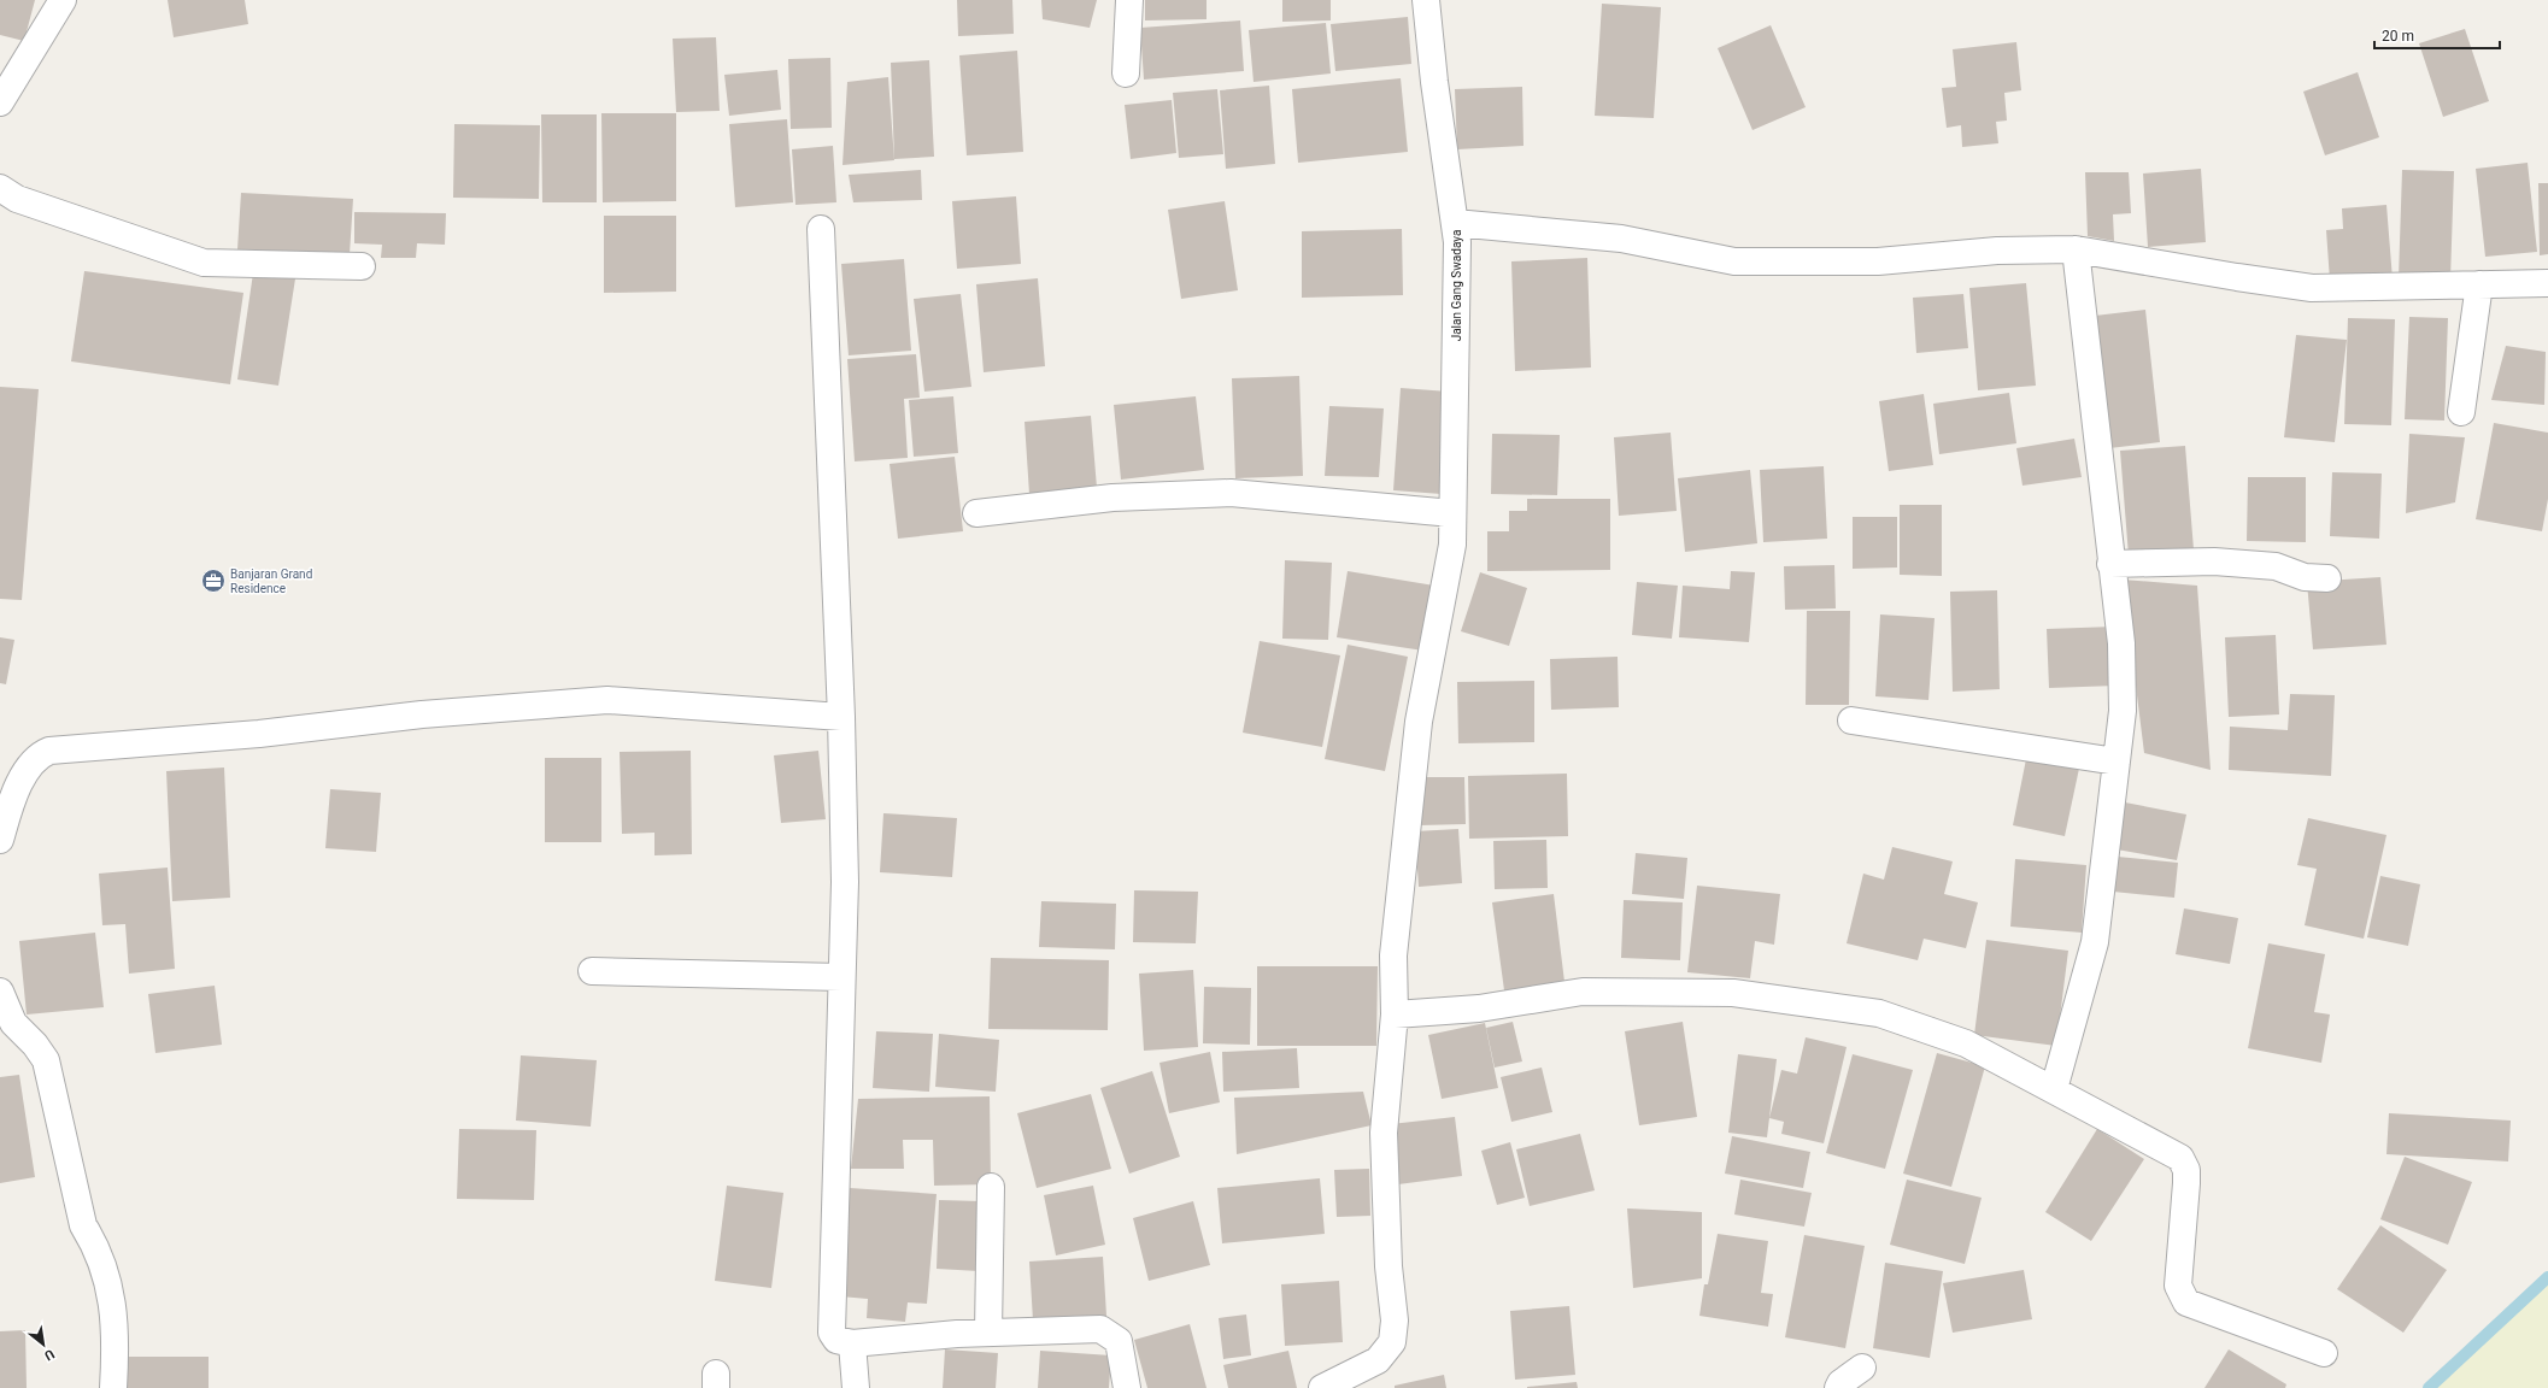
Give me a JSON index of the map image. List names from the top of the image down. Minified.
{"streets":{"street":["Jalan Gang Swadaya"]},"places":{"office":["Banjaran Grand Residence"]},"scale_bar":"20 m","north":"bottom right"}
